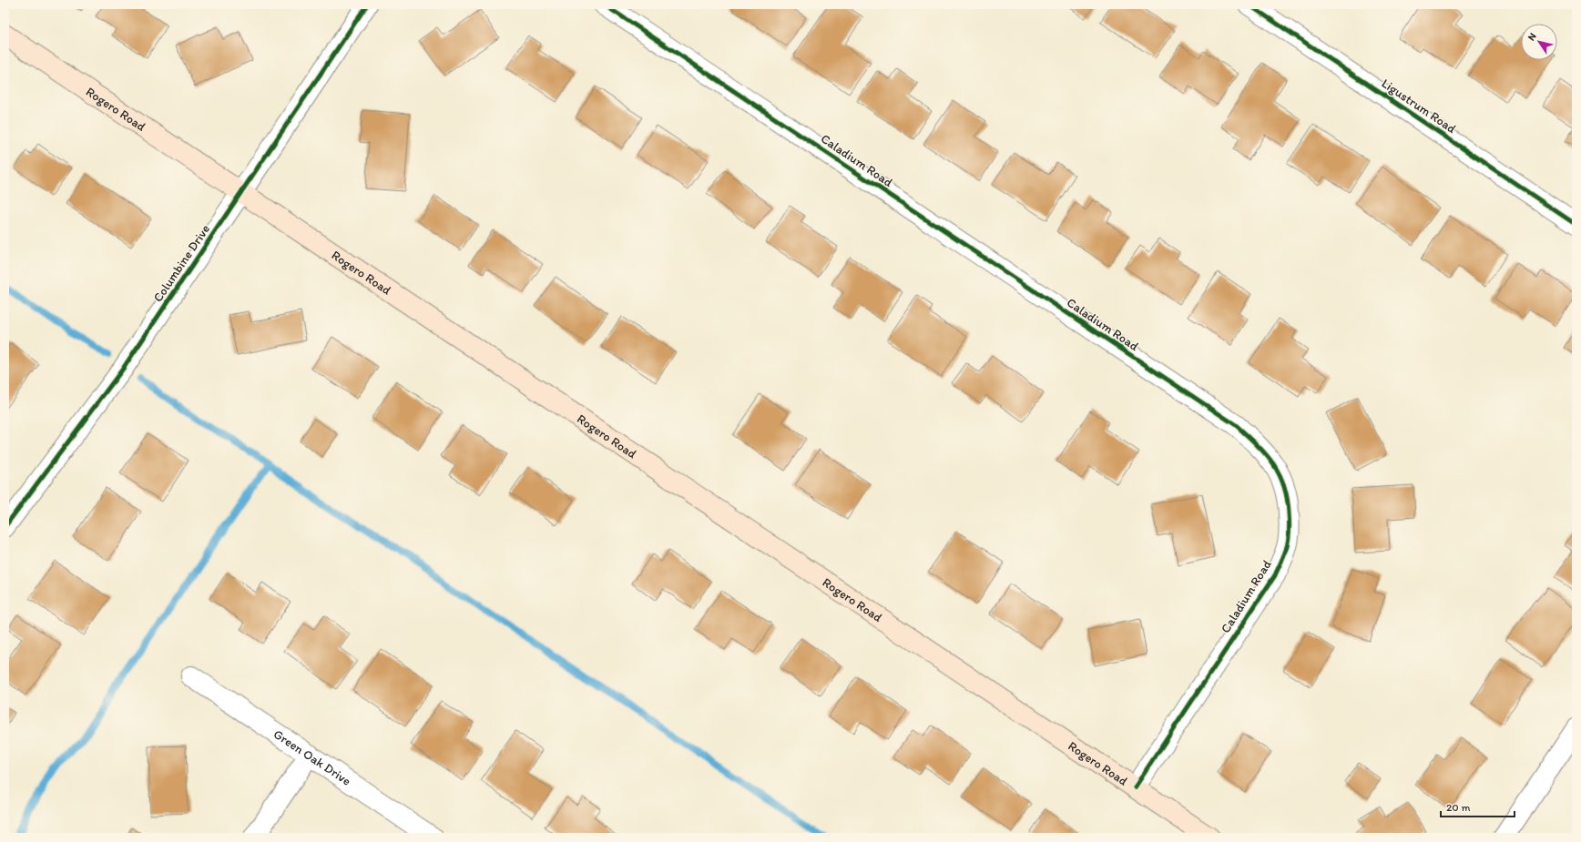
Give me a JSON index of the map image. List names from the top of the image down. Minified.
{"streets":{"main road":["Rogero Road"],"street":["Ligustrum Road","Caladium Road","Columbine Drive","Green Oak Drive"]},"crossings":[["Rogero Road","Caladium Road"],["Rogero Road","Columbine Drive"]],"scale_bar":"20 m","north":"top left"}
